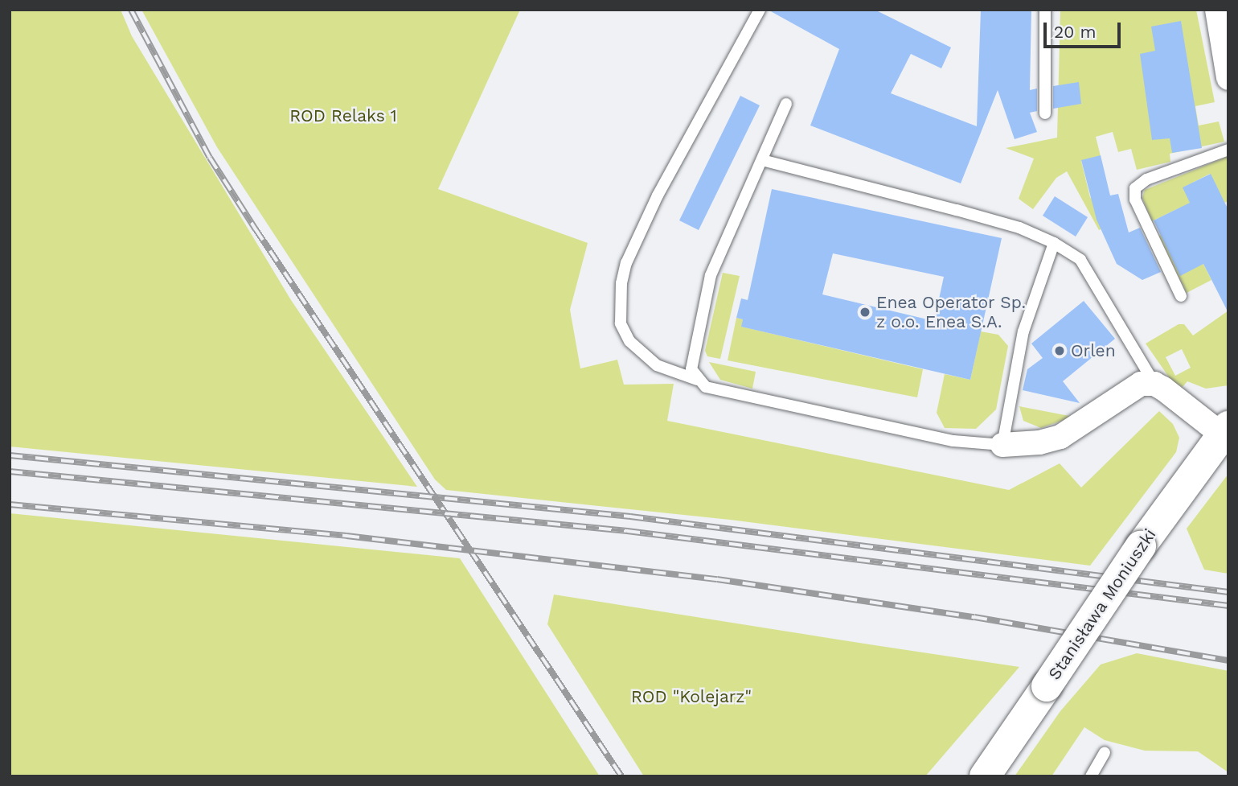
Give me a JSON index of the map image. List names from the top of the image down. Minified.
{"streets":{"street":["Stanisława Moniuszki"]},"parks":["ROD Relaks 1","ROD \"Kolejarz\""],"places":["Enea Operator Sp. z o.o. Enea S.A.","Orlen"],"scale_bar":"20 m"}
